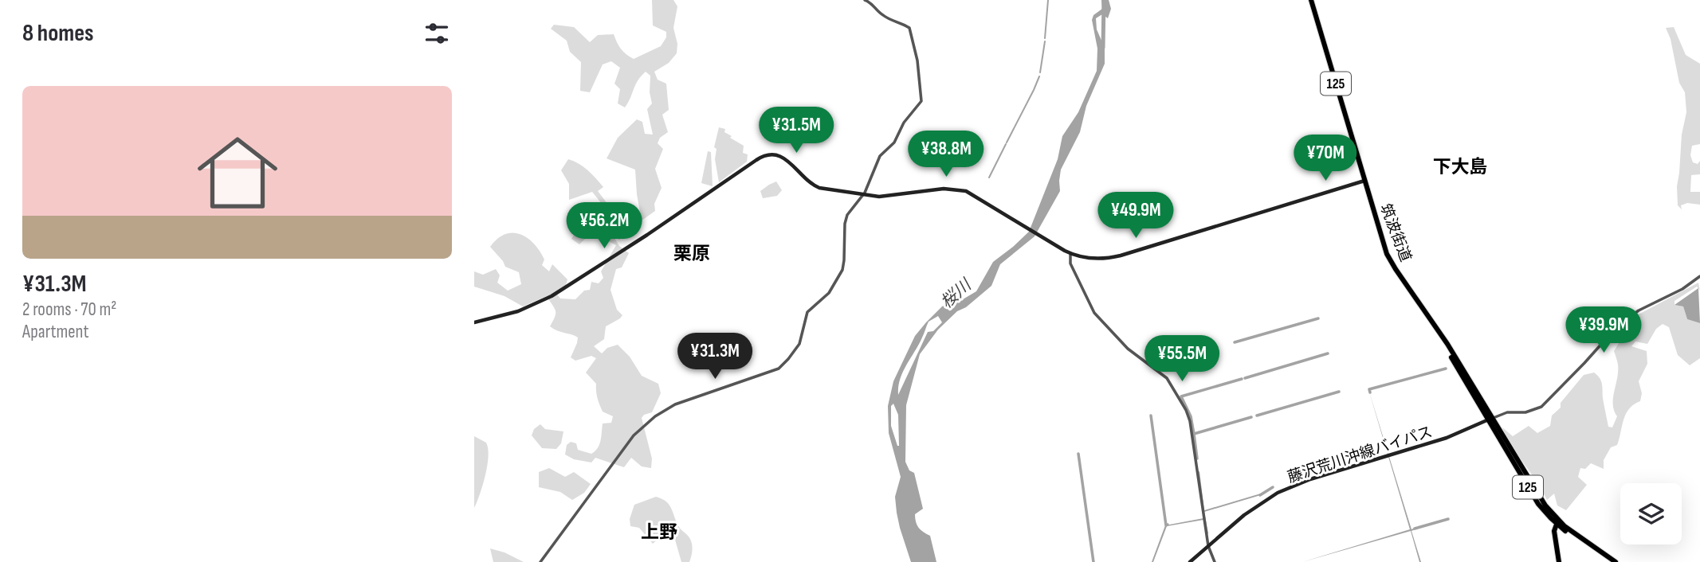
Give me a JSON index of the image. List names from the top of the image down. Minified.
{"streets":{"highway":["125","筑波街道"],"main road":["藤沢荒川沖線バイパス"]},"crossings":[["125","筑波街道"],["筑波街道","藤沢荒川沖線バイパス"]],"districts":["下大島","栗原","上野"],"water":["桜川"],"page":{"heading":"8 homes","list":[{"name":"¥31.3M","note":"2 rooms · 70 m² · Apartment"}],"price":["¥31.5M","¥38.8M","¥70M","¥49.9M","¥56.2M","¥39.9M","¥31.3M","¥55.5M"]}}
